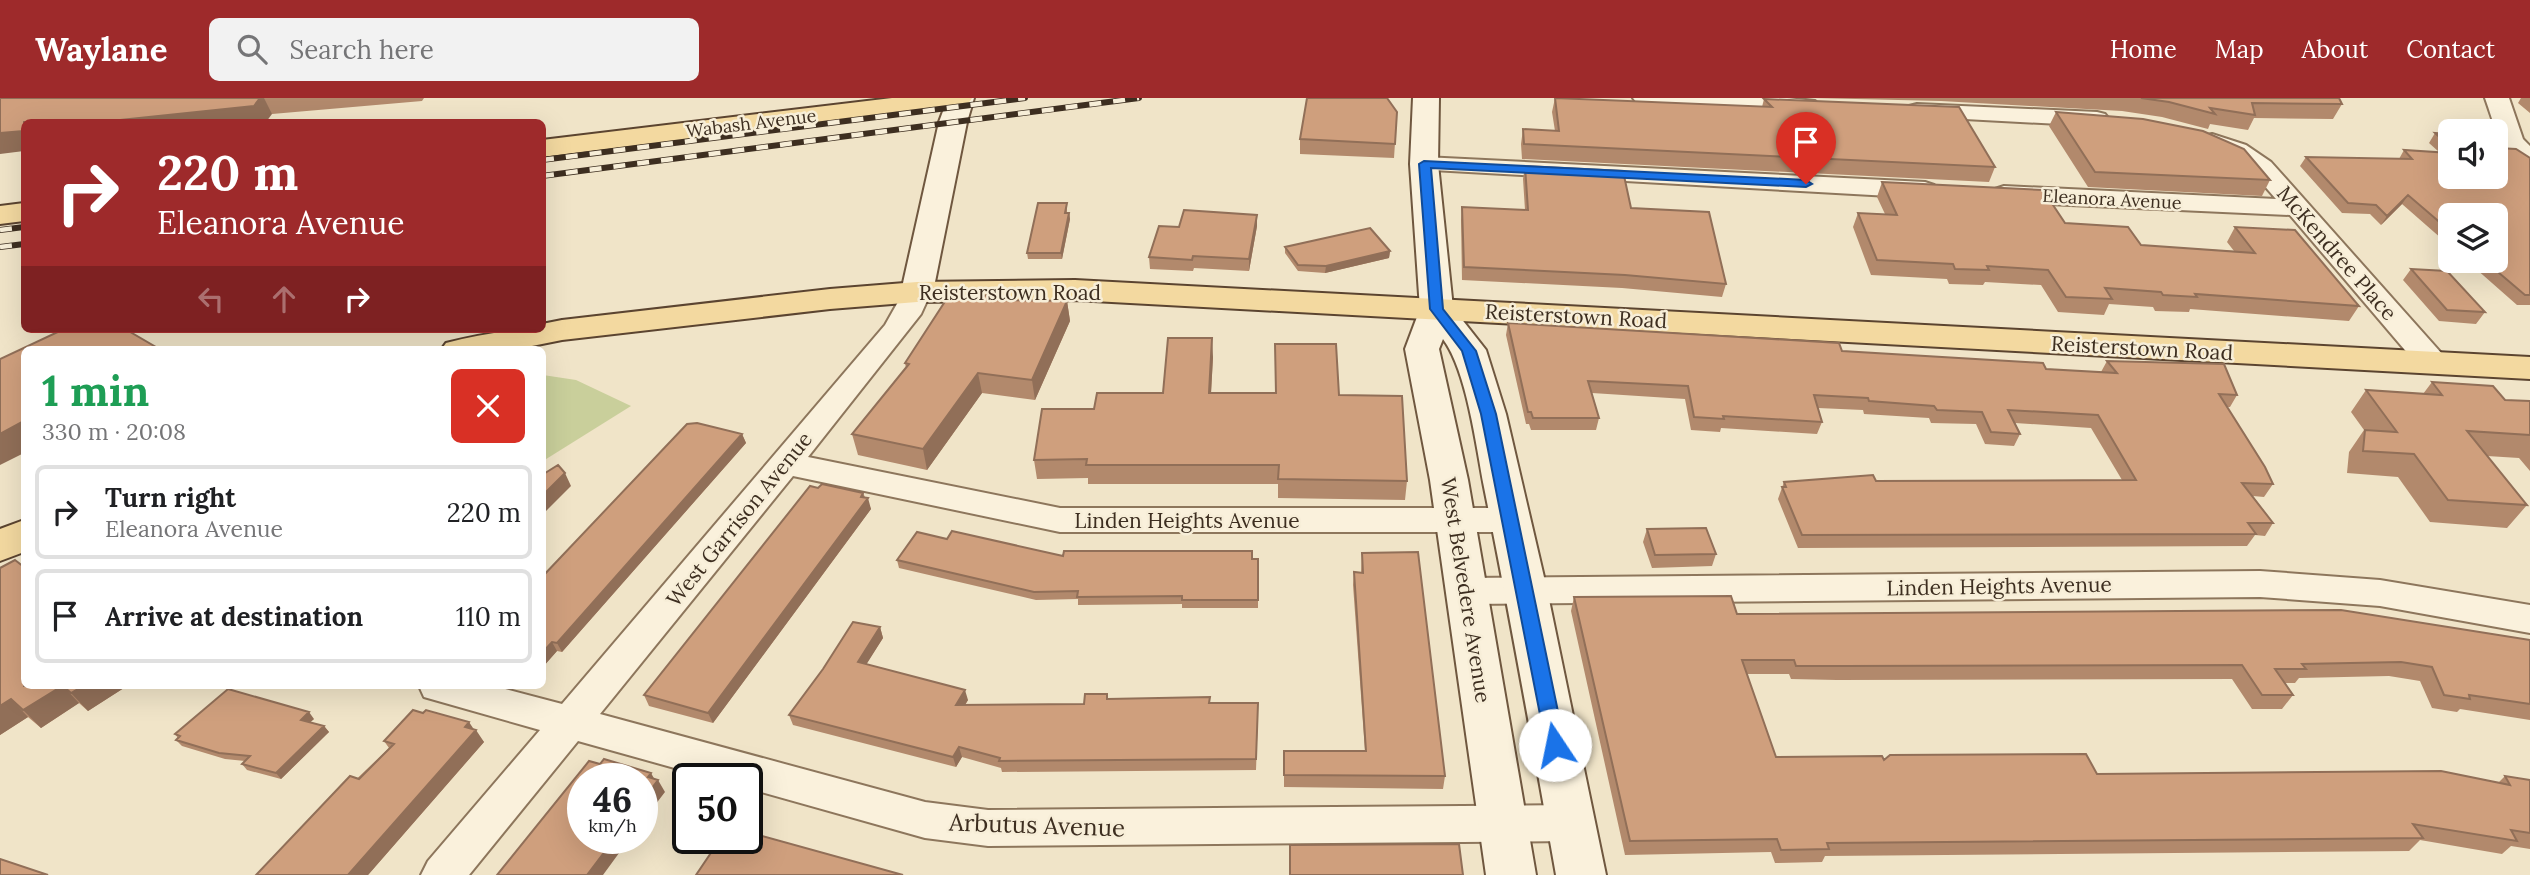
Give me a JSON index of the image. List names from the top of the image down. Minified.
{"streets":{"main road":["Wabash Avenue","Reisterstown Road","West Garrison Avenue","West Belvedere Avenue"],"street":["Eleanora Avenue","McKendree Place","Linden Heights Avenue","Arbutus Avenue"]},"crossings":[["Wabash Avenue","West Garrison Avenue"],["Eleanora Avenue","McKendree Place"],["McKendree Place","Reisterstown Road"],["Reisterstown Road","West Garrison Avenue"],["Reisterstown Road","West Belvedere Avenue"],["West Garrison Avenue","Linden Heights Avenue"],["West Garrison Avenue","Arbutus Avenue"],["Linden Heights Avenue","West Belvedere Avenue"],["West Belvedere Avenue","Arbutus Avenue"]],"page":{"header":"Waylane","search":"Search here","nav":["Home","Map","About","Contact"],"turn":["220 m","Eleanora Avenue"],"heading":["1 min","330 m · 20:08"],"list":[{"name":"Turn right","note":"Eleanora Avenue","value":"220 m"},{"name":"Arrive at destination","value":"110 m"}],"speed":"46 km/h","limit":"50"}}
